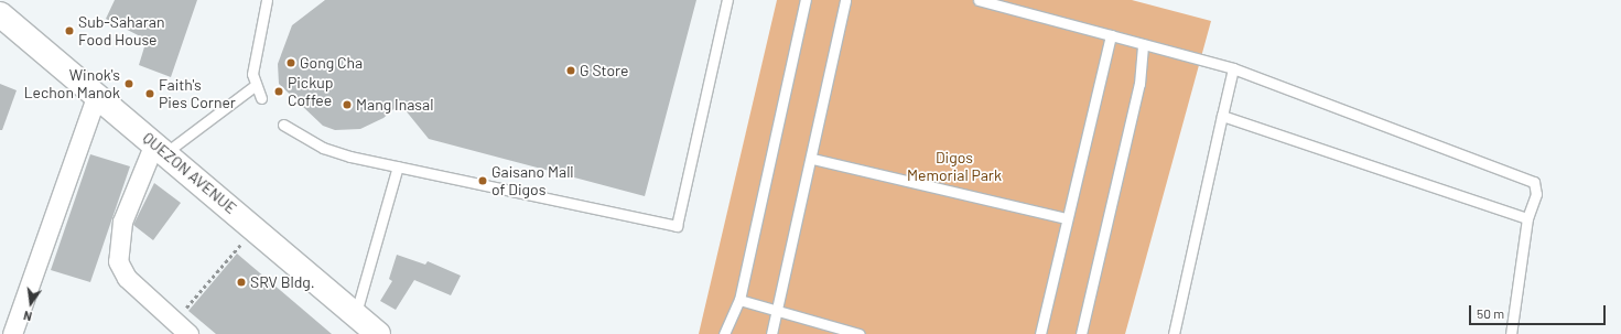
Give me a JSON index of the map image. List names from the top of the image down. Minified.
{"streets":{"main road":["QUEZON AVENUE"]},"parks":["Digos Memorial Park"],"places":["Sub-Saharan Food House","Gong Cha","G Store","Winok's Lechon Manok","Pickup Coffee","Faith's Pies Corner","Mang Inasal","Gaisano Mall of Digos","SRV Bldg."],"scale_bar":"50 m","north":"bottom"}
